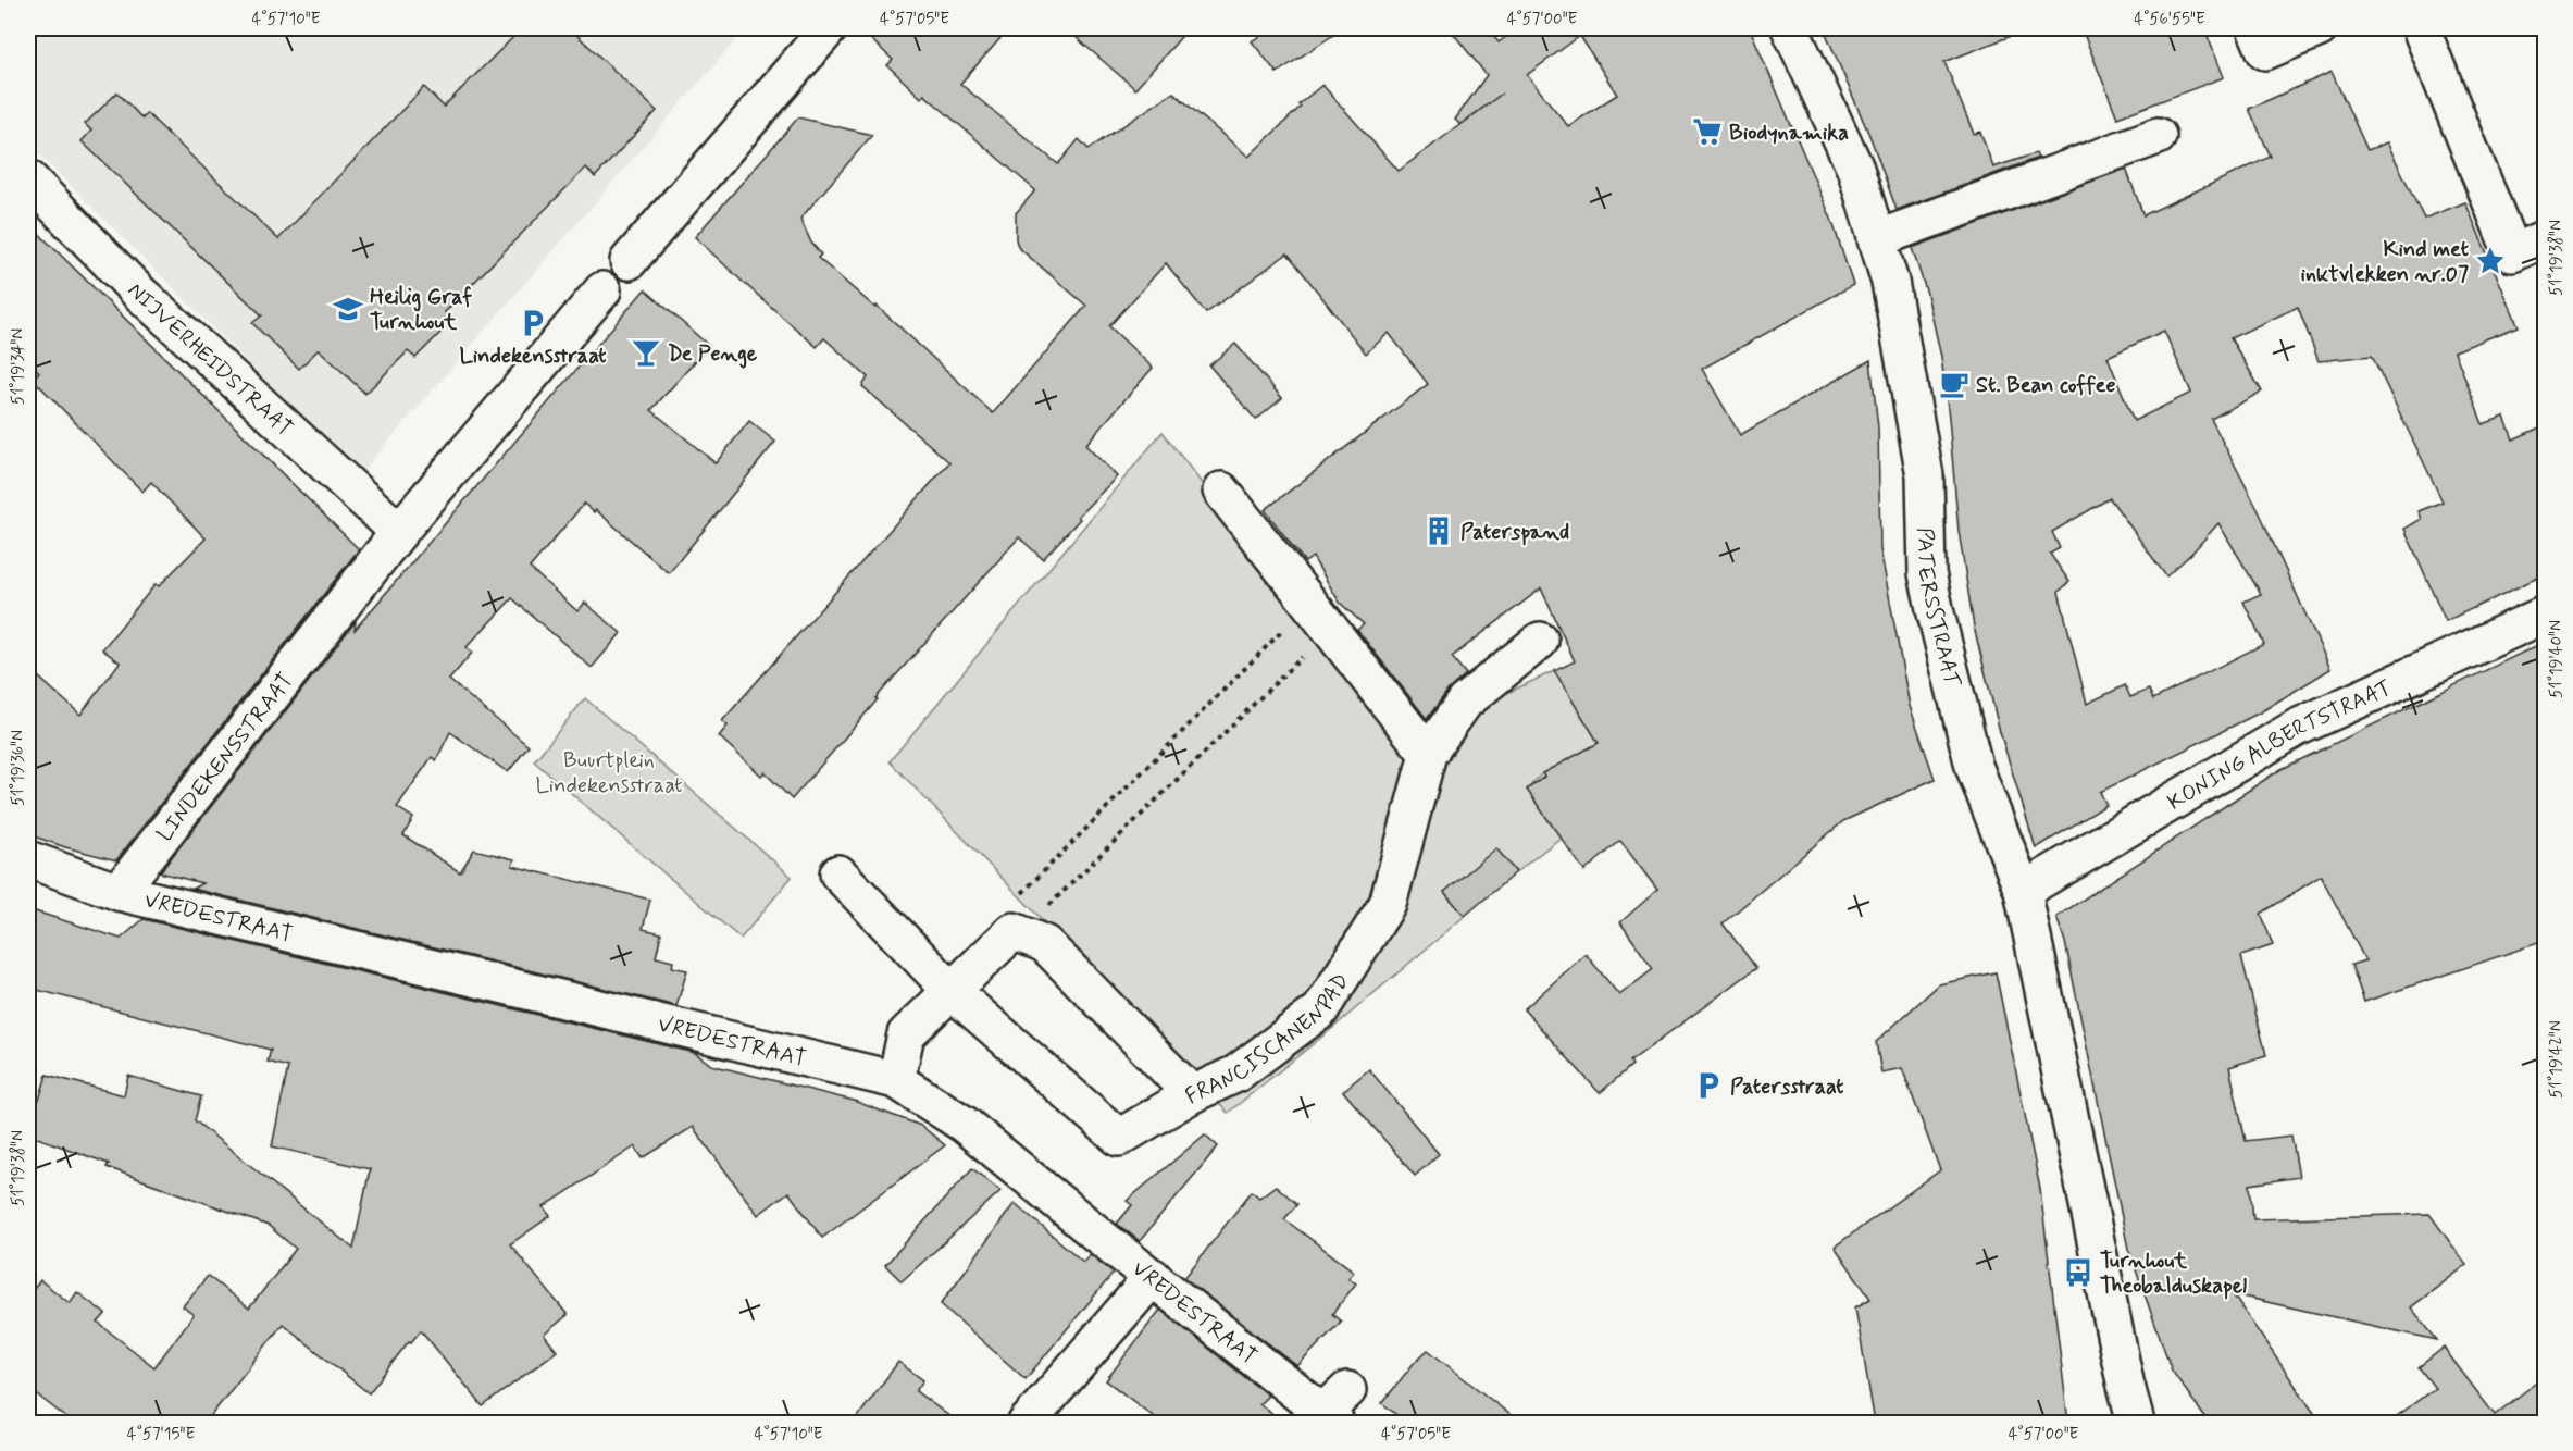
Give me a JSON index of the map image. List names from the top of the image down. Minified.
{"streets":{"street":["NIJVERHEIDSTRAAT","PATERSSTRAAT","KONING ALBERTSTRAAT","LINDEKENSSTRAAT","VREDESTRAAT","FRANCISCANENPAD"]},"crossings":[["NIJVERHEIDSTRAAT","LINDEKENSSTRAAT"],["PATERSSTRAAT","KONING ALBERTSTRAAT"],["LINDEKENSSTRAAT","VREDESTRAAT"]],"parks":["Buurtplein Lindekensstraat"],"places":{"supermarket":["Biodynamika"],"place":["Kind met inktvlekken nr.07"],"school or university":["Heilig Graf Turnhout"],"parking":["Lindekensstraat","Patersstraat"],"bar":["De Penge"],"cafe":["St. Bean coffee"],"building":["Paterspand"],"bus stop":["Turnhout Theobalduskapel"]},"coordinates":["4°57'10\"E","4°57'05\"E","4°57'00\"E","4°56'55\"E","51°19'38\"N","51°19'34\"N","51°19'40\"N","51°19'36\"N","51°19'42\"N","4°57'15\"E"]}
